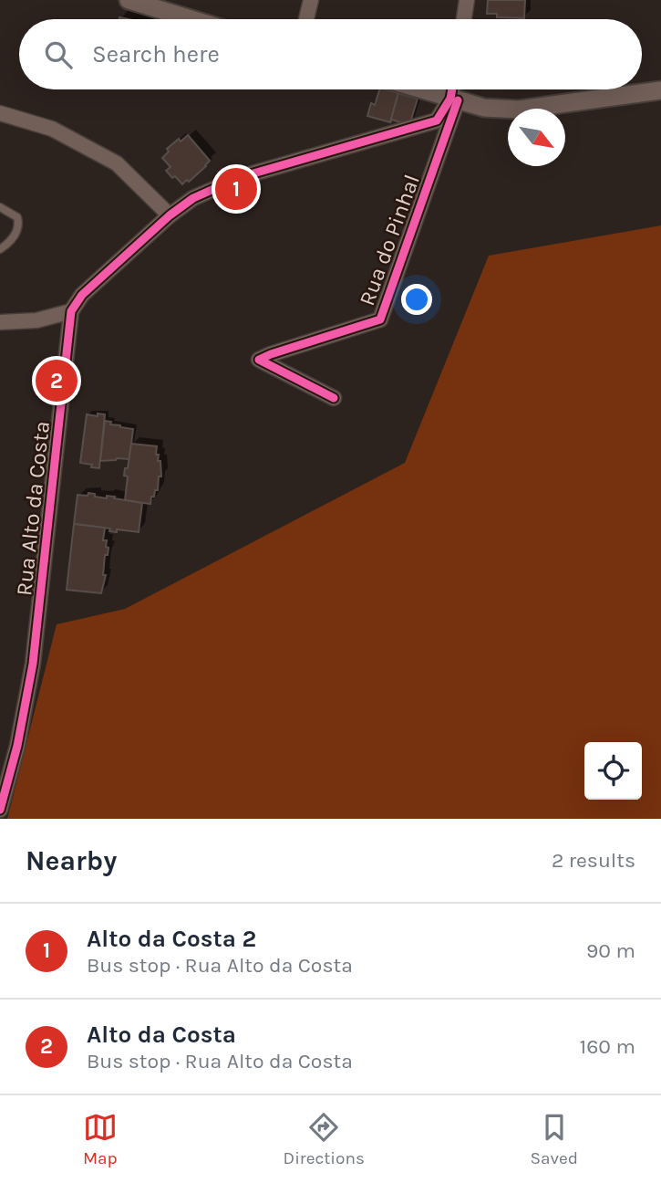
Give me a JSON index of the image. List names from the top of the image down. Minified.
{"streets":{"street":["Rua do Pinhal","Rua Alto da Costa"]},"north":"bottom right","page":{"search":"Search here","pins":["1","2"],"heading":["Nearby","2 results"],"list":[{"mark":"1","name":"Alto da Costa 2","note":"Bus stop · Rua Alto da Costa","value":"90 m"},{"mark":"2","name":"Alto da Costa","note":"Bus stop · Rua Alto da Costa","value":"160 m"}],"nav":["Map","Directions","Saved"]}}
